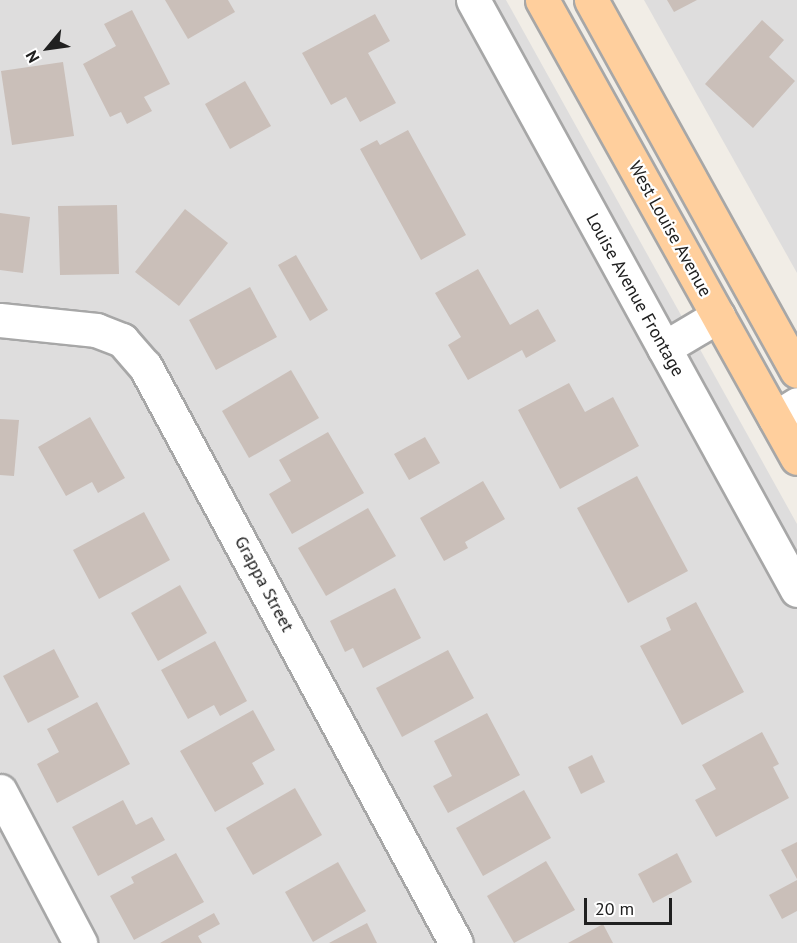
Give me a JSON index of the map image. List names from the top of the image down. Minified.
{"streets":{"main road":["West Louise Avenue"],"street":["Louise Avenue Frontage","Grappa Street"]},"scale_bar":"20 m","north":"bottom left"}
